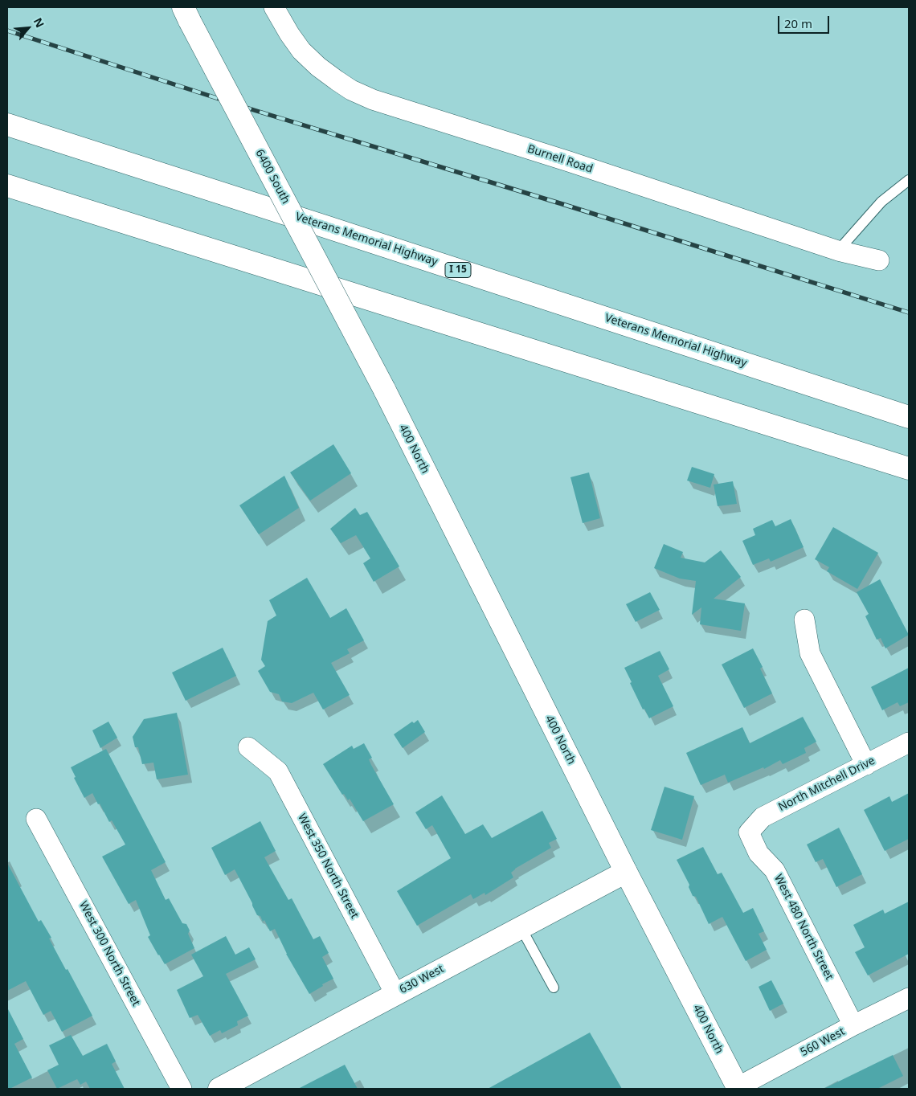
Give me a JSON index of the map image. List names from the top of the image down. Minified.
{"streets":{"main road":["6400 South","Veterans Memorial Highway","I 15","400 North","630 West"],"street":["Burnell Road","North Mitchell Drive","West 350 North Street","West 480 North Street","West 300 North Street","560 West"]},"crossings":[["6400 South","400 North"],["400 North","630 West"],["400 North","560 West"],["North Mitchell Drive","West 480 North Street"],["West 350 North Street","630 West"],["West 480 North Street","560 West"]],"scale_bar":"20 m","north":"top right"}
